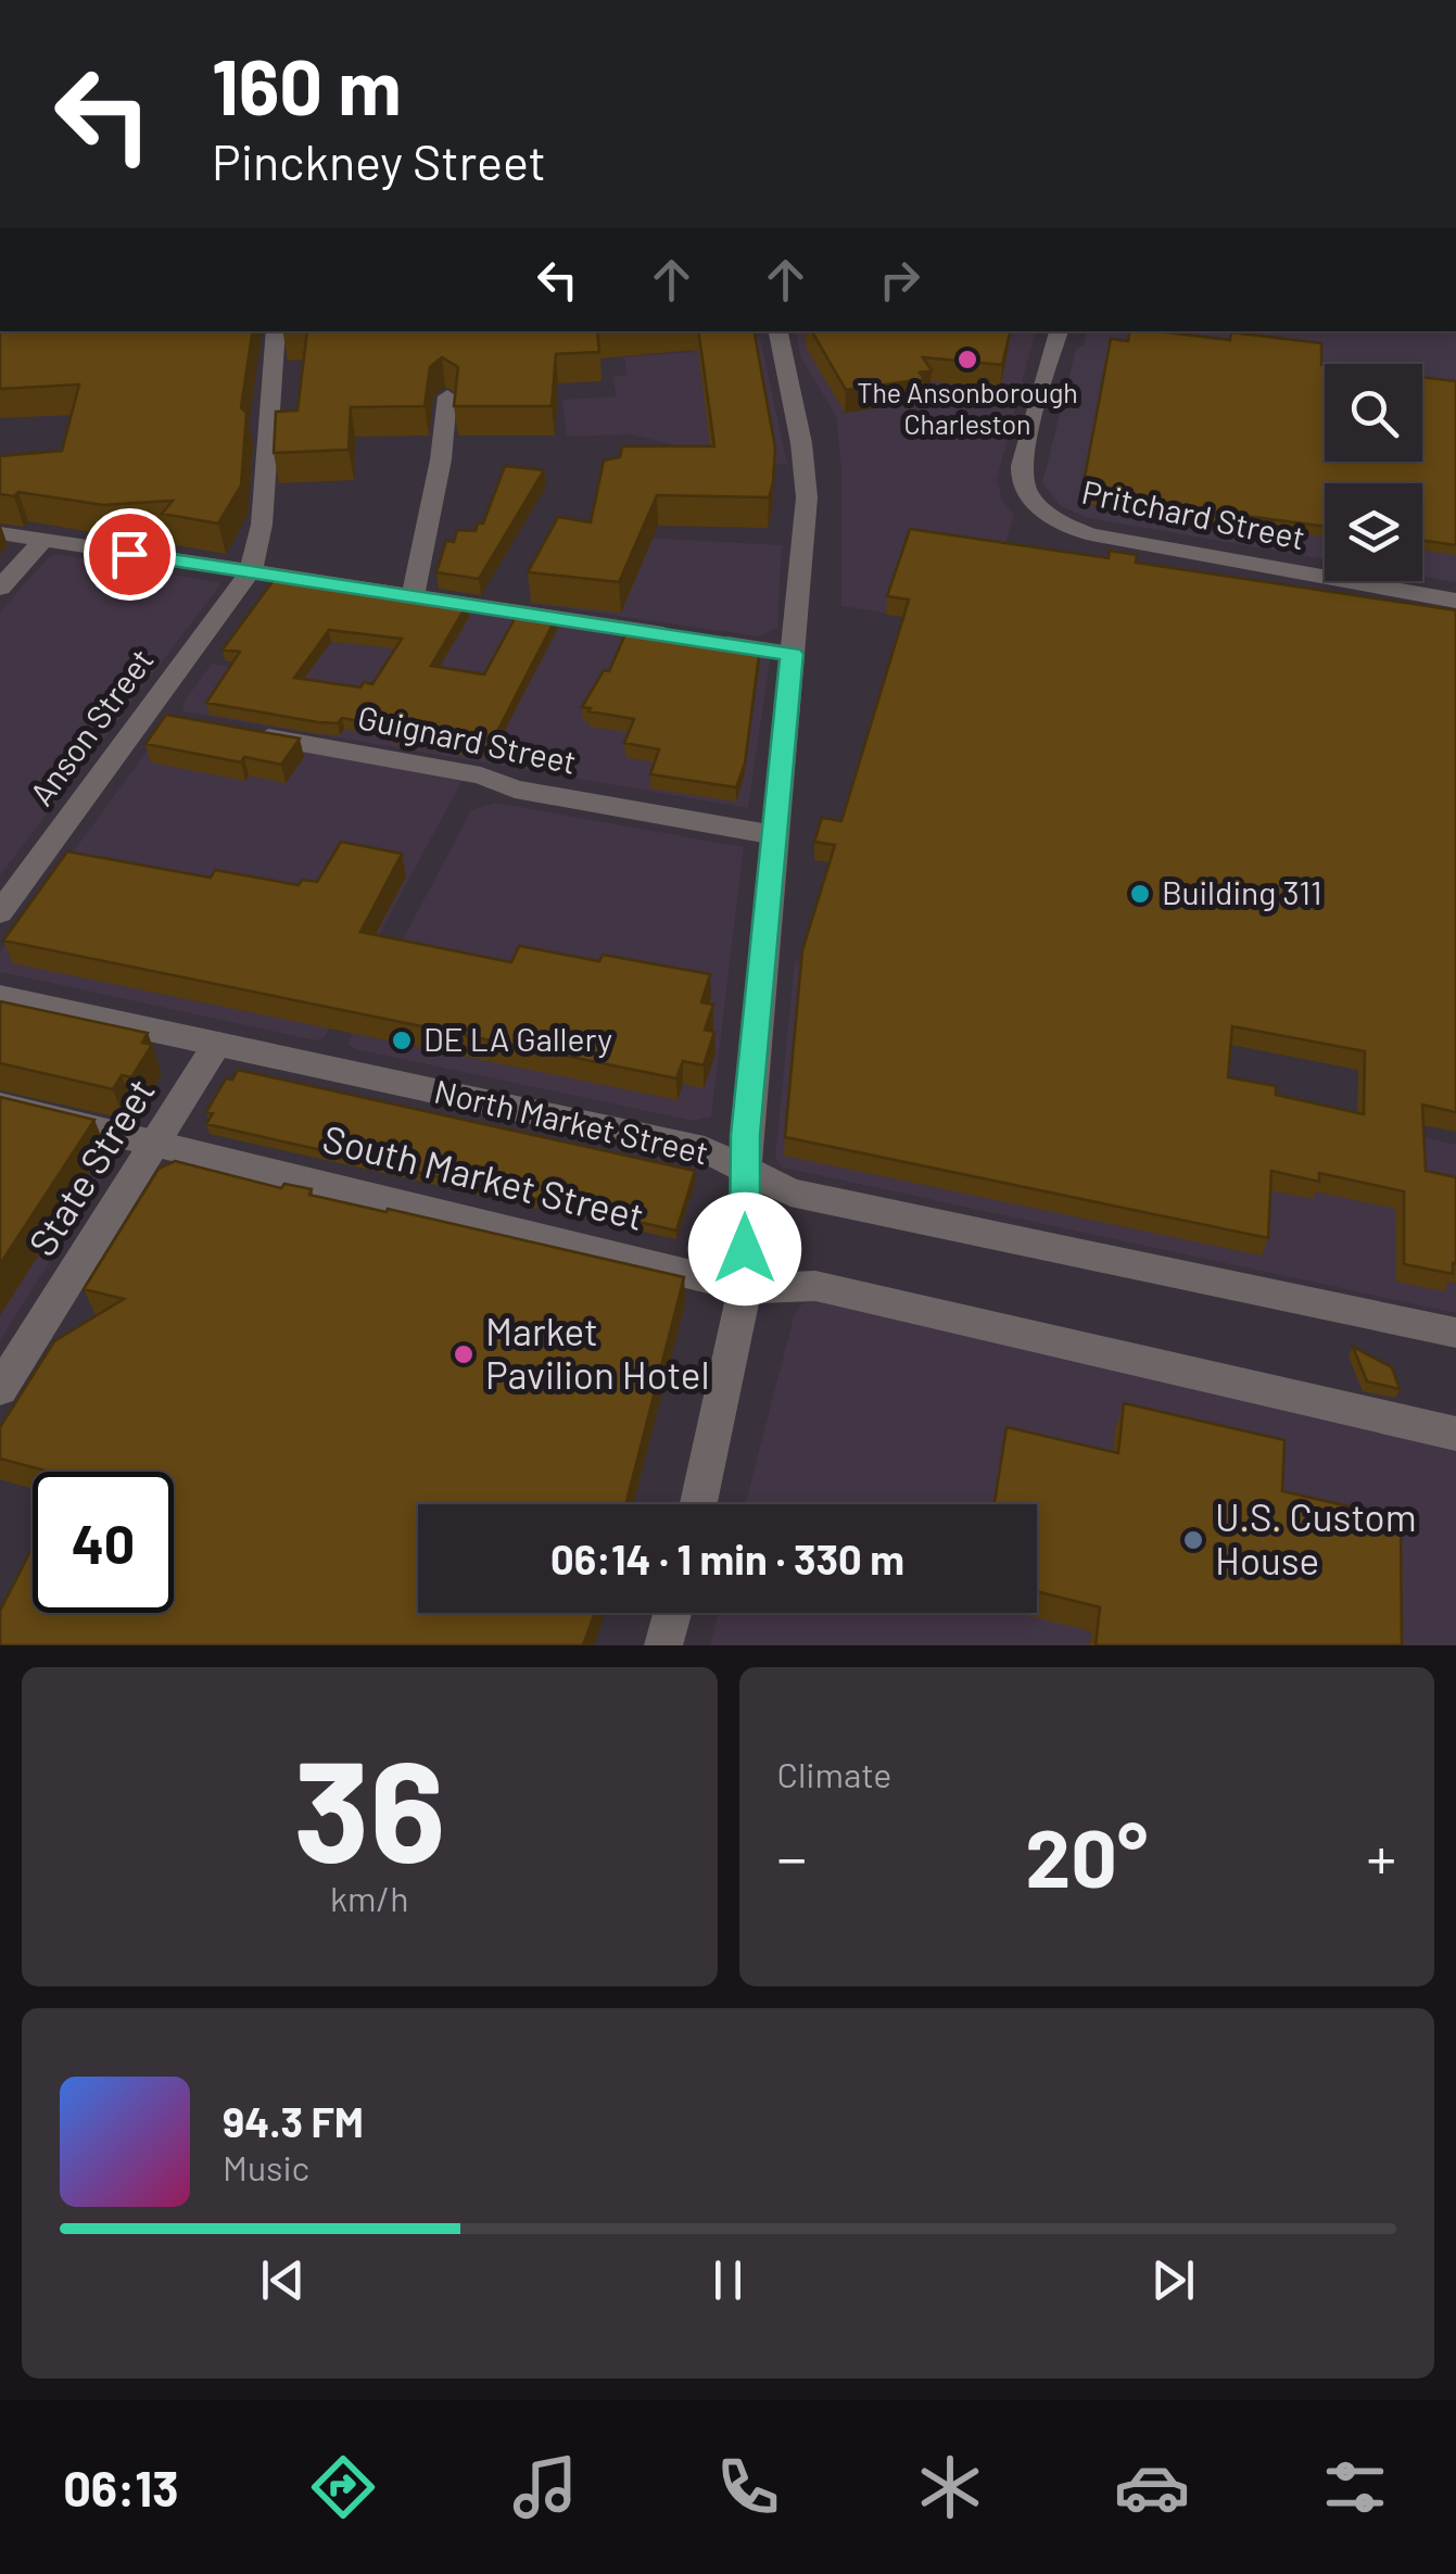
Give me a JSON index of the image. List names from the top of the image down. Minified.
{"streets":{"street":["Pritchard Street","Anson Street","Guignard Street","North Market Street","State Street","South Market Street"]},"crossings":[["North Market Street","State Street"],["State Street","South Market Street"]],"places":["The Ansonborough Charleston","Building 311","DE LA Gallery","Market Pavilion Hotel","U.S. Custom House"],"page":{"turn":["160 m","Pinckney Street"],"limit":"40","trip":"06:14 · 1 min · 330 m","tile":[["36","km/h"],"Climate"],"heat":["−","20°","+"],"song":["94.3 FM","Music"],"tabs":"06:13"}}
